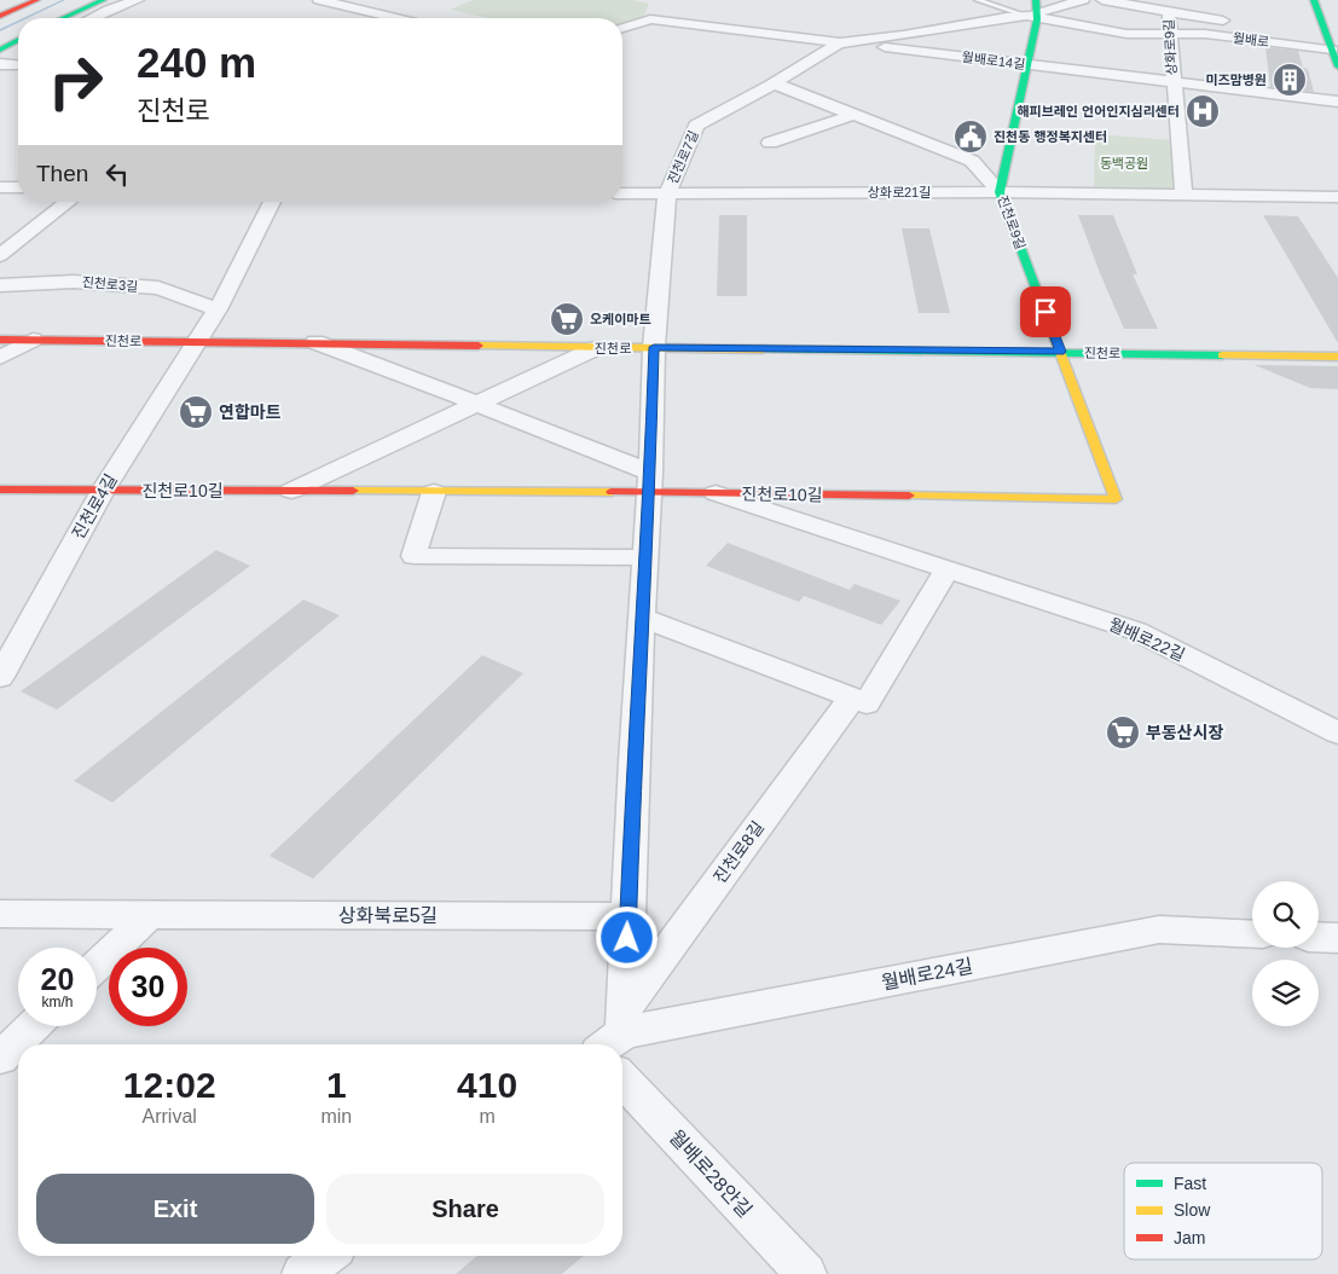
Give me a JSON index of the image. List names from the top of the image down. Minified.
{"streets":{"street":["월배로","상화로9길","월배로14길","진천로7길","상화로21길","진천로9길","진천로3길","진천로","진천로10길","진천로4길","월배로22길","진천로8길","상화북로5길","월배로24길","월배로28안길"]},"crossings":[["월배로","상화로9길"],["상화로9길","월배로14길"],["월배로14길","진천로7길"],["월배로14길","진천로9길"],["진천로7길","상화로21길"],["진천로7길","진천로"],["상화로21길","진천로9길"],["진천로9길","진천로"],["진천로9길","진천로10길"],["진천로","진천로10길"],["진천로","진천로4길"],["진천로10길","진천로4길"],["진천로10길","월배로22길"],["진천로8길","월배로24길"]],"parks":["동백공원"],"places":{"building":["미즈맘병원"],"hospital":["해피브레인 언어인지심리센터"],"public building":["진천동 행정복지센터"],"supermarket":["오케이마트","연합마트","부동산시장"]},"legend":["Fast","Slow","Jam"],"page":{"turn":["240 m","진천로"],"then":"Then","speed":"20 km/h","limit":"30","eta":["12:02","Arrival","1","min","410","m"],"buttons":["Exit","Share"]}}
